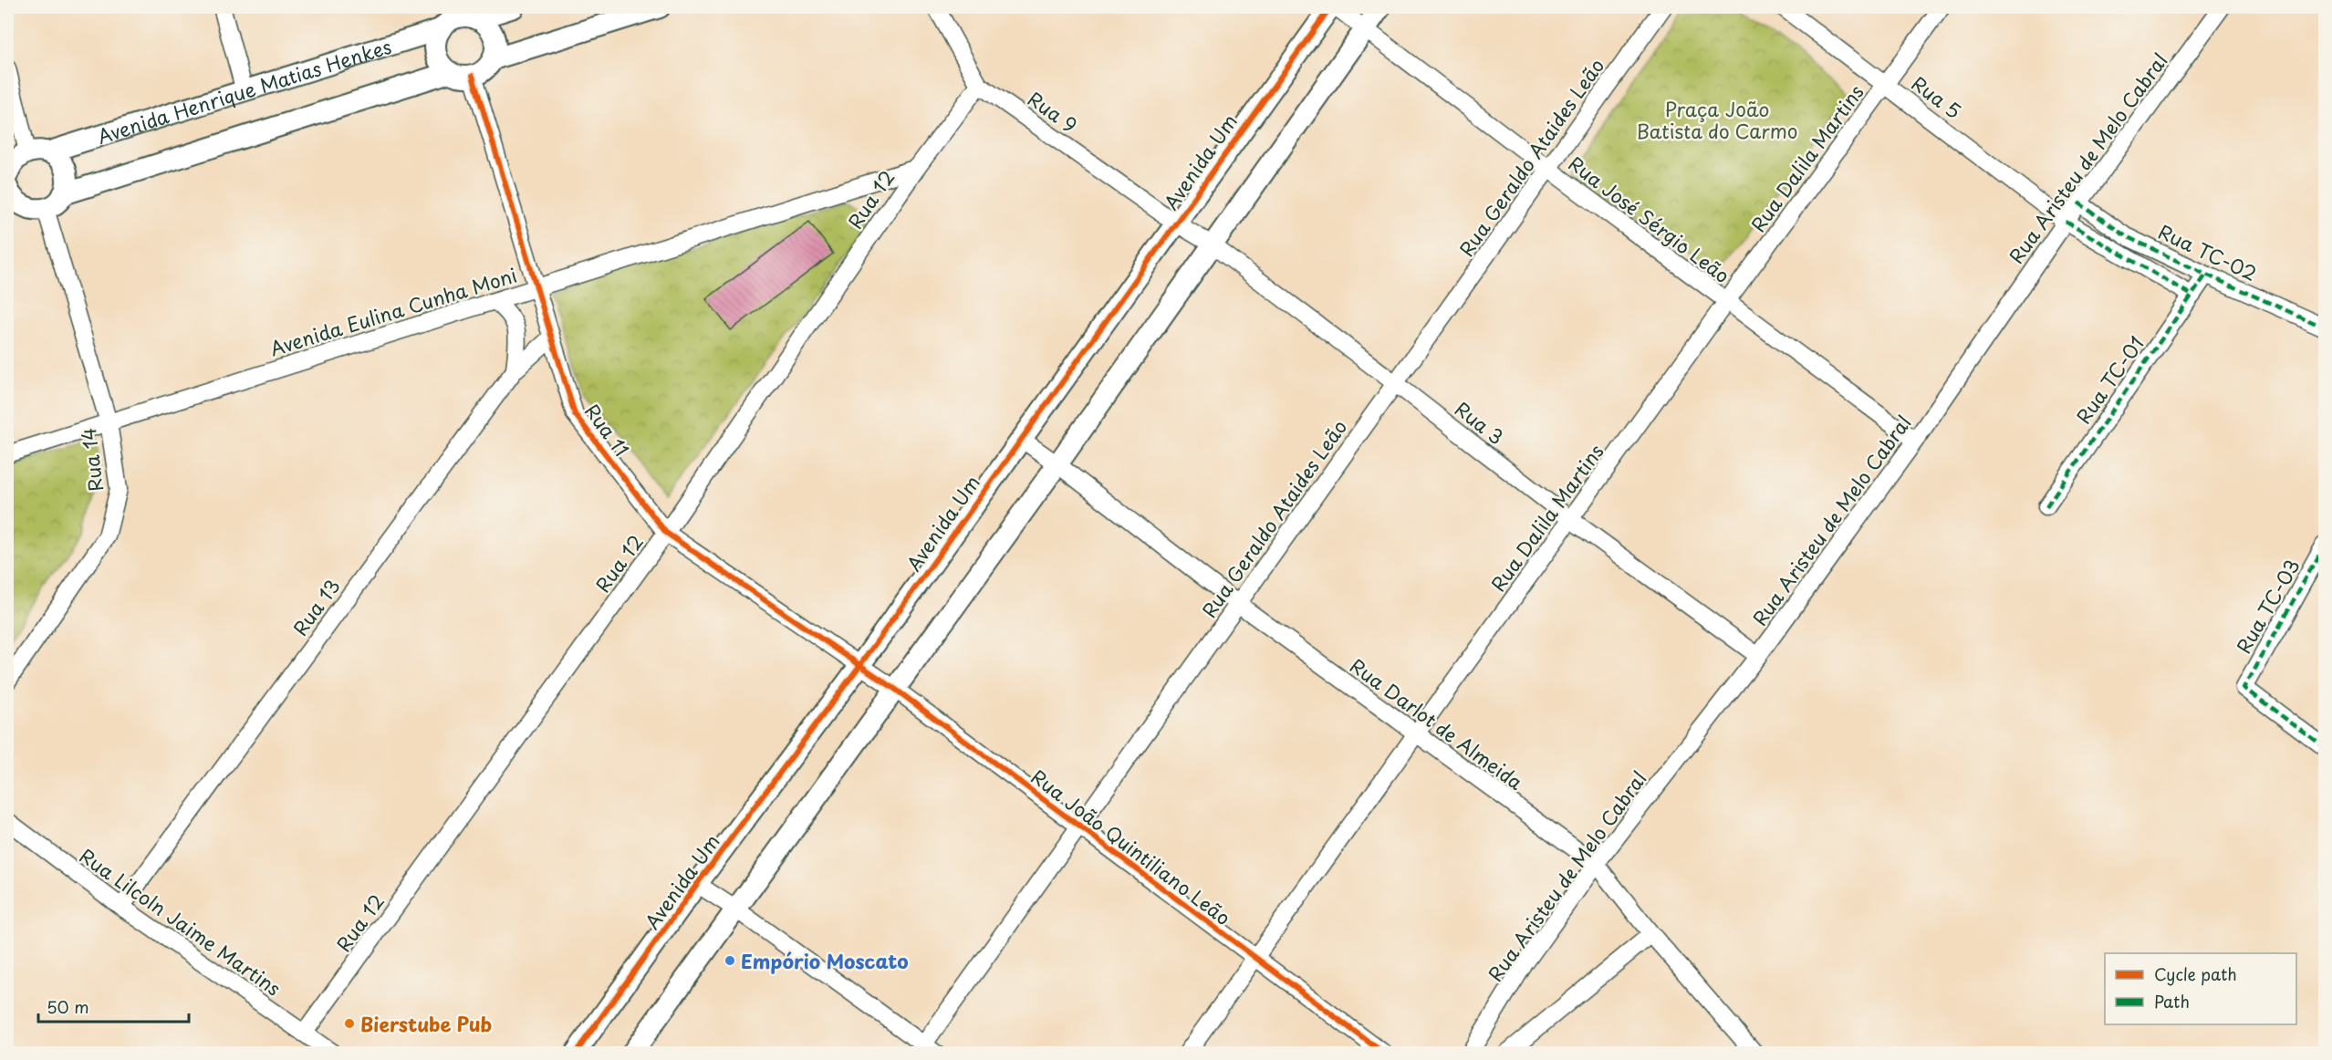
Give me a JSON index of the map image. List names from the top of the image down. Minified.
{"streets":{"street":["Avenida Henrique Matias Henkes","Rua 5","Rua 9","Rua Geraldo Ataides Leão","Rua Dalila Martins","Rua Aristeu de Melo Cabral","Avenida Um","Rua 12","Rua José Sérgio Leão","Rua TC-02","Avenida Eulina Cunha Moni","Rua TC-01","Rua 3","Rua 11","Rua 14","Rua TC-03","Rua 13","Rua Darlot de Almeida","Rua João Quintiliano Leão","Rua Lilcoln Jaime Martins"]},"crossings":[["Avenida Henrique Matias Henkes","Rua 11"],["Rua 5","Rua Dalila Martins"],["Rua 5","Rua Aristeu de Melo Cabral"],["Rua 9","Avenida Um"],["Rua 9","Rua 12"],["Rua 9","Rua 3"],["Rua Geraldo Ataides Leão","Rua José Sérgio Leão"],["Rua Geraldo Ataides Leão","Rua 3"],["Rua Geraldo Ataides Leão","Rua Darlot de Almeida"],["Rua Geraldo Ataides Leão","Rua João Quintiliano Leão"],["Rua Dalila Martins","Rua José Sérgio Leão"],["Rua Dalila Martins","Rua 3"],["Rua Dalila Martins","Rua Darlot de Almeida"],["Rua Dalila Martins","Rua João Quintiliano Leão"],["Rua Aristeu de Melo Cabral","Rua José Sérgio Leão"],["Rua Aristeu de Melo Cabral","Rua TC-02"],["Rua Aristeu de Melo Cabral","Rua 3"],["Rua Aristeu de Melo Cabral","Rua Darlot de Almeida"],["Avenida Um","Rua 3"],["Avenida Um","Rua 11"],["Avenida Um","Rua Darlot de Almeida"],["Avenida Um","Rua João Quintiliano Leão"],["Rua 12","Avenida Eulina Cunha Moni"],["Rua 12","Rua 11"],["Rua 12","Rua Lilcoln Jaime Martins"],["Rua TC-02","Rua TC-01"],["Avenida Eulina Cunha Moni","Rua 11"],["Avenida Eulina Cunha Moni","Rua 14"],["Rua 11","Rua 13"],["Rua 11","Rua João Quintiliano Leão"],["Rua 13","Rua Lilcoln Jaime Martins"]],"parks":["Praça João Batista do Carmo"],"places":["Empório Moscato","Bierstube Pub"],"legend":["Cycle path","Path"],"scale_bar":"50 m"}
